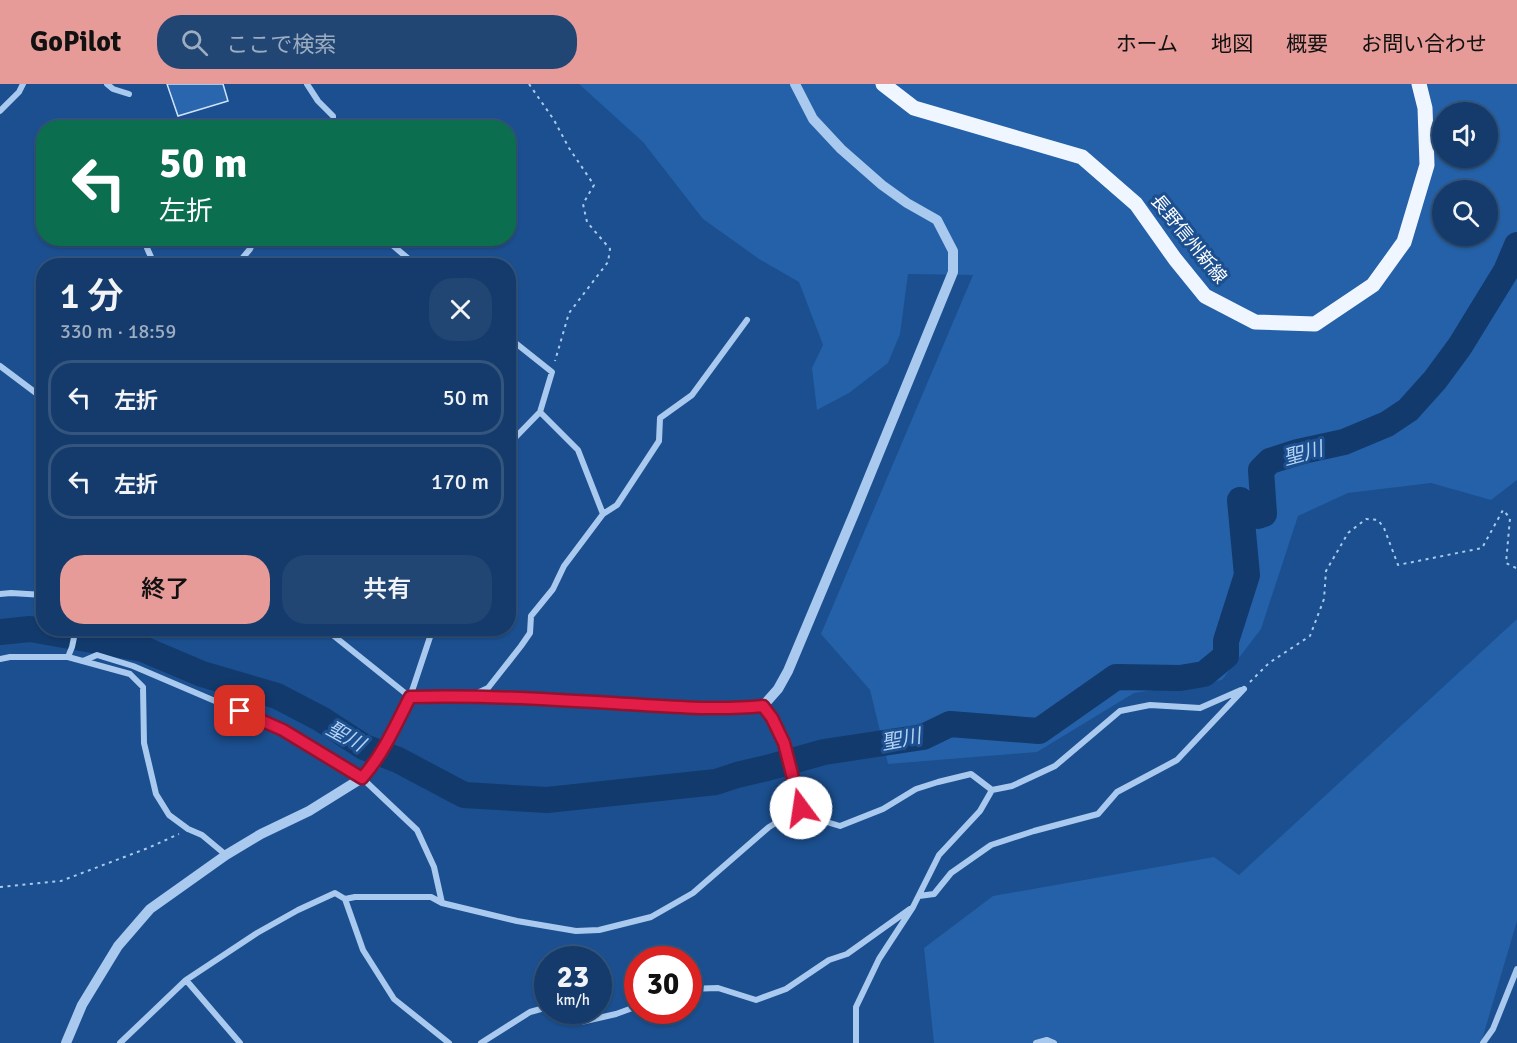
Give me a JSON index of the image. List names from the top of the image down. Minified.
{"streets":{"main road":["長野信州新線"]},"water":["聖川"],"page":{"header":"GoPilot","search":"ここで検索","nav":["ホーム","地図","概要","お問い合わせ"],"turn":["50 m","左折"],"heading":["1 分","330 m · 18:59"],"list":[{"name":"左折","value":"50 m"},{"name":"左折","value":"170 m"}],"buttons":["終了","共有"],"speed":"23 km/h","limit":"30"}}
